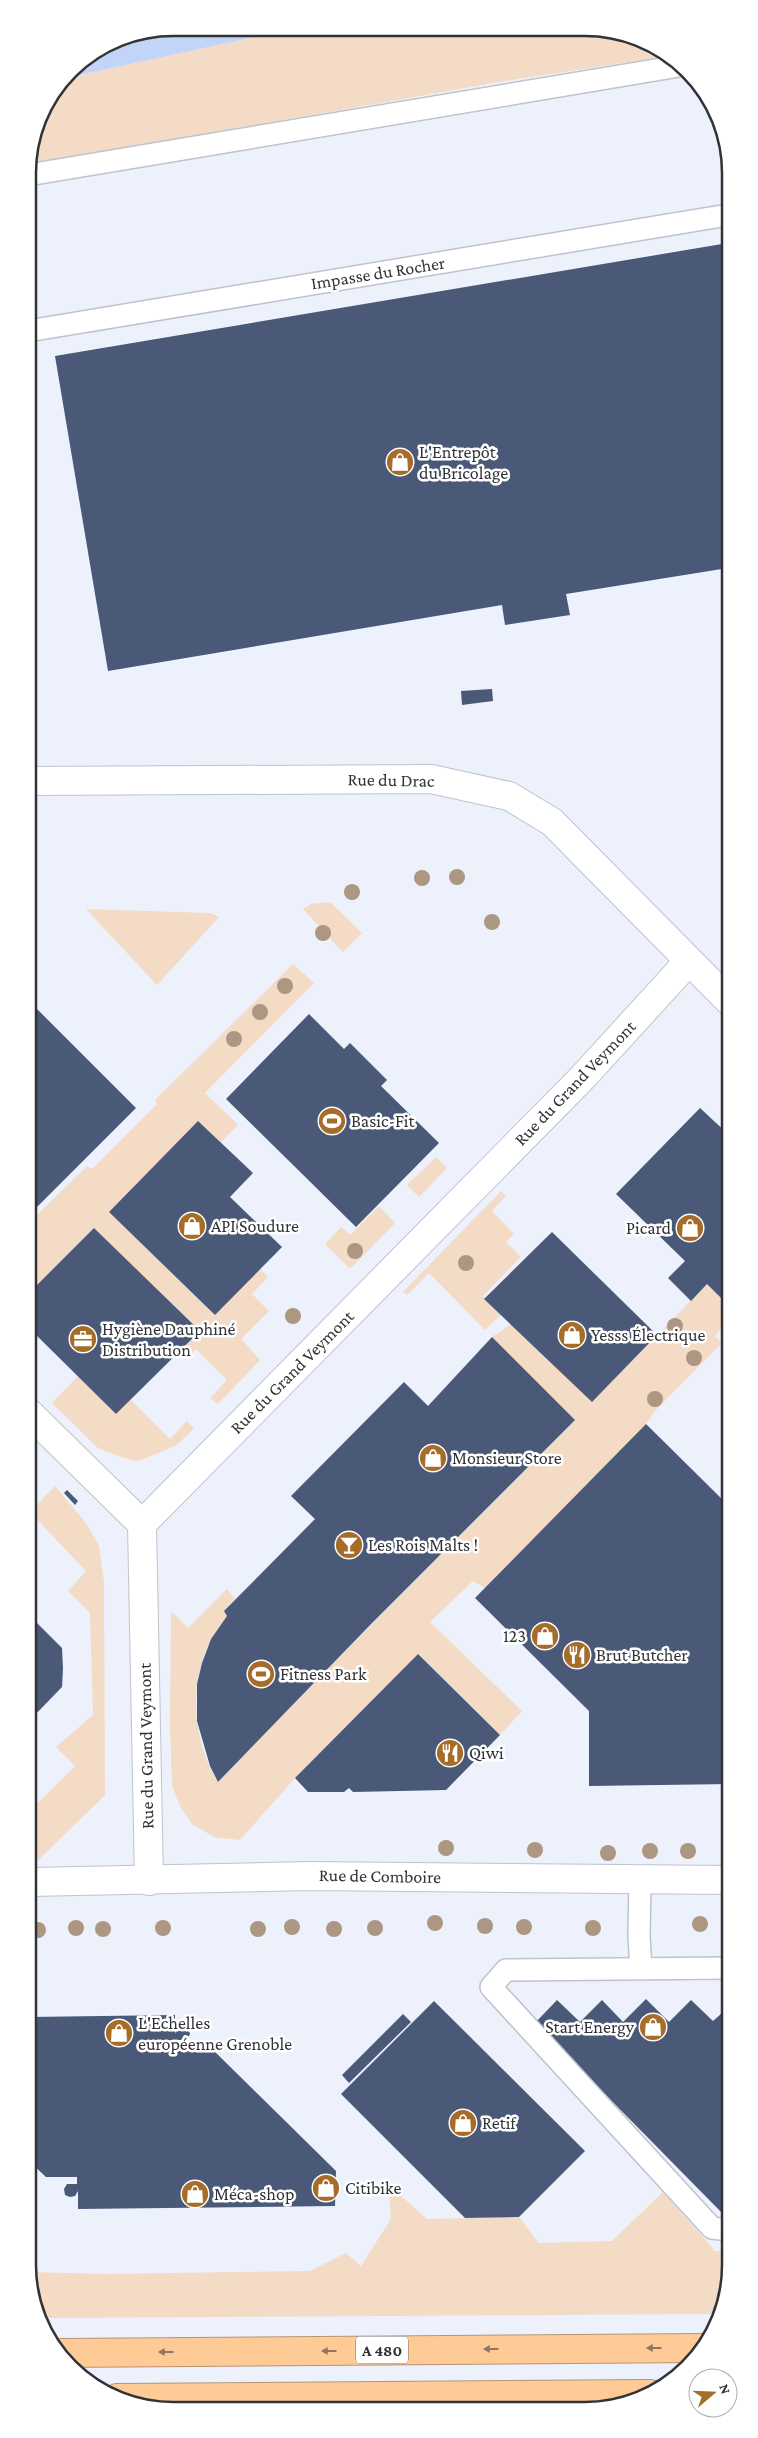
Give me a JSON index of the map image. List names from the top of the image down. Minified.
{"streets":{"highway":["A 480"],"street":["Rue du Drac","Rue du Grand Veymont","Rue de Comboire"],"lane":["Impasse du Rocher"]},"crossings":[["Rue du Drac","Rue du Grand Veymont"],["Rue du Grand Veymont","Rue de Comboire"]],"places":{"shop":["L'Entrepôt du Bricolage","API Soudure","Picard","Yesss Électrique","Monsieur Store","123","Start Energy","L'Echelles européenne Grenoble","Retif","Citibike","Méca-shop"],"sports":["Basic-Fit","Fitness Park"],"office":["Hygiène Dauphiné Distribution"],"bar":["Les Rois Malts !"],"restaurant":["Brut Butcher","Qiwi"]},"north":"right"}
